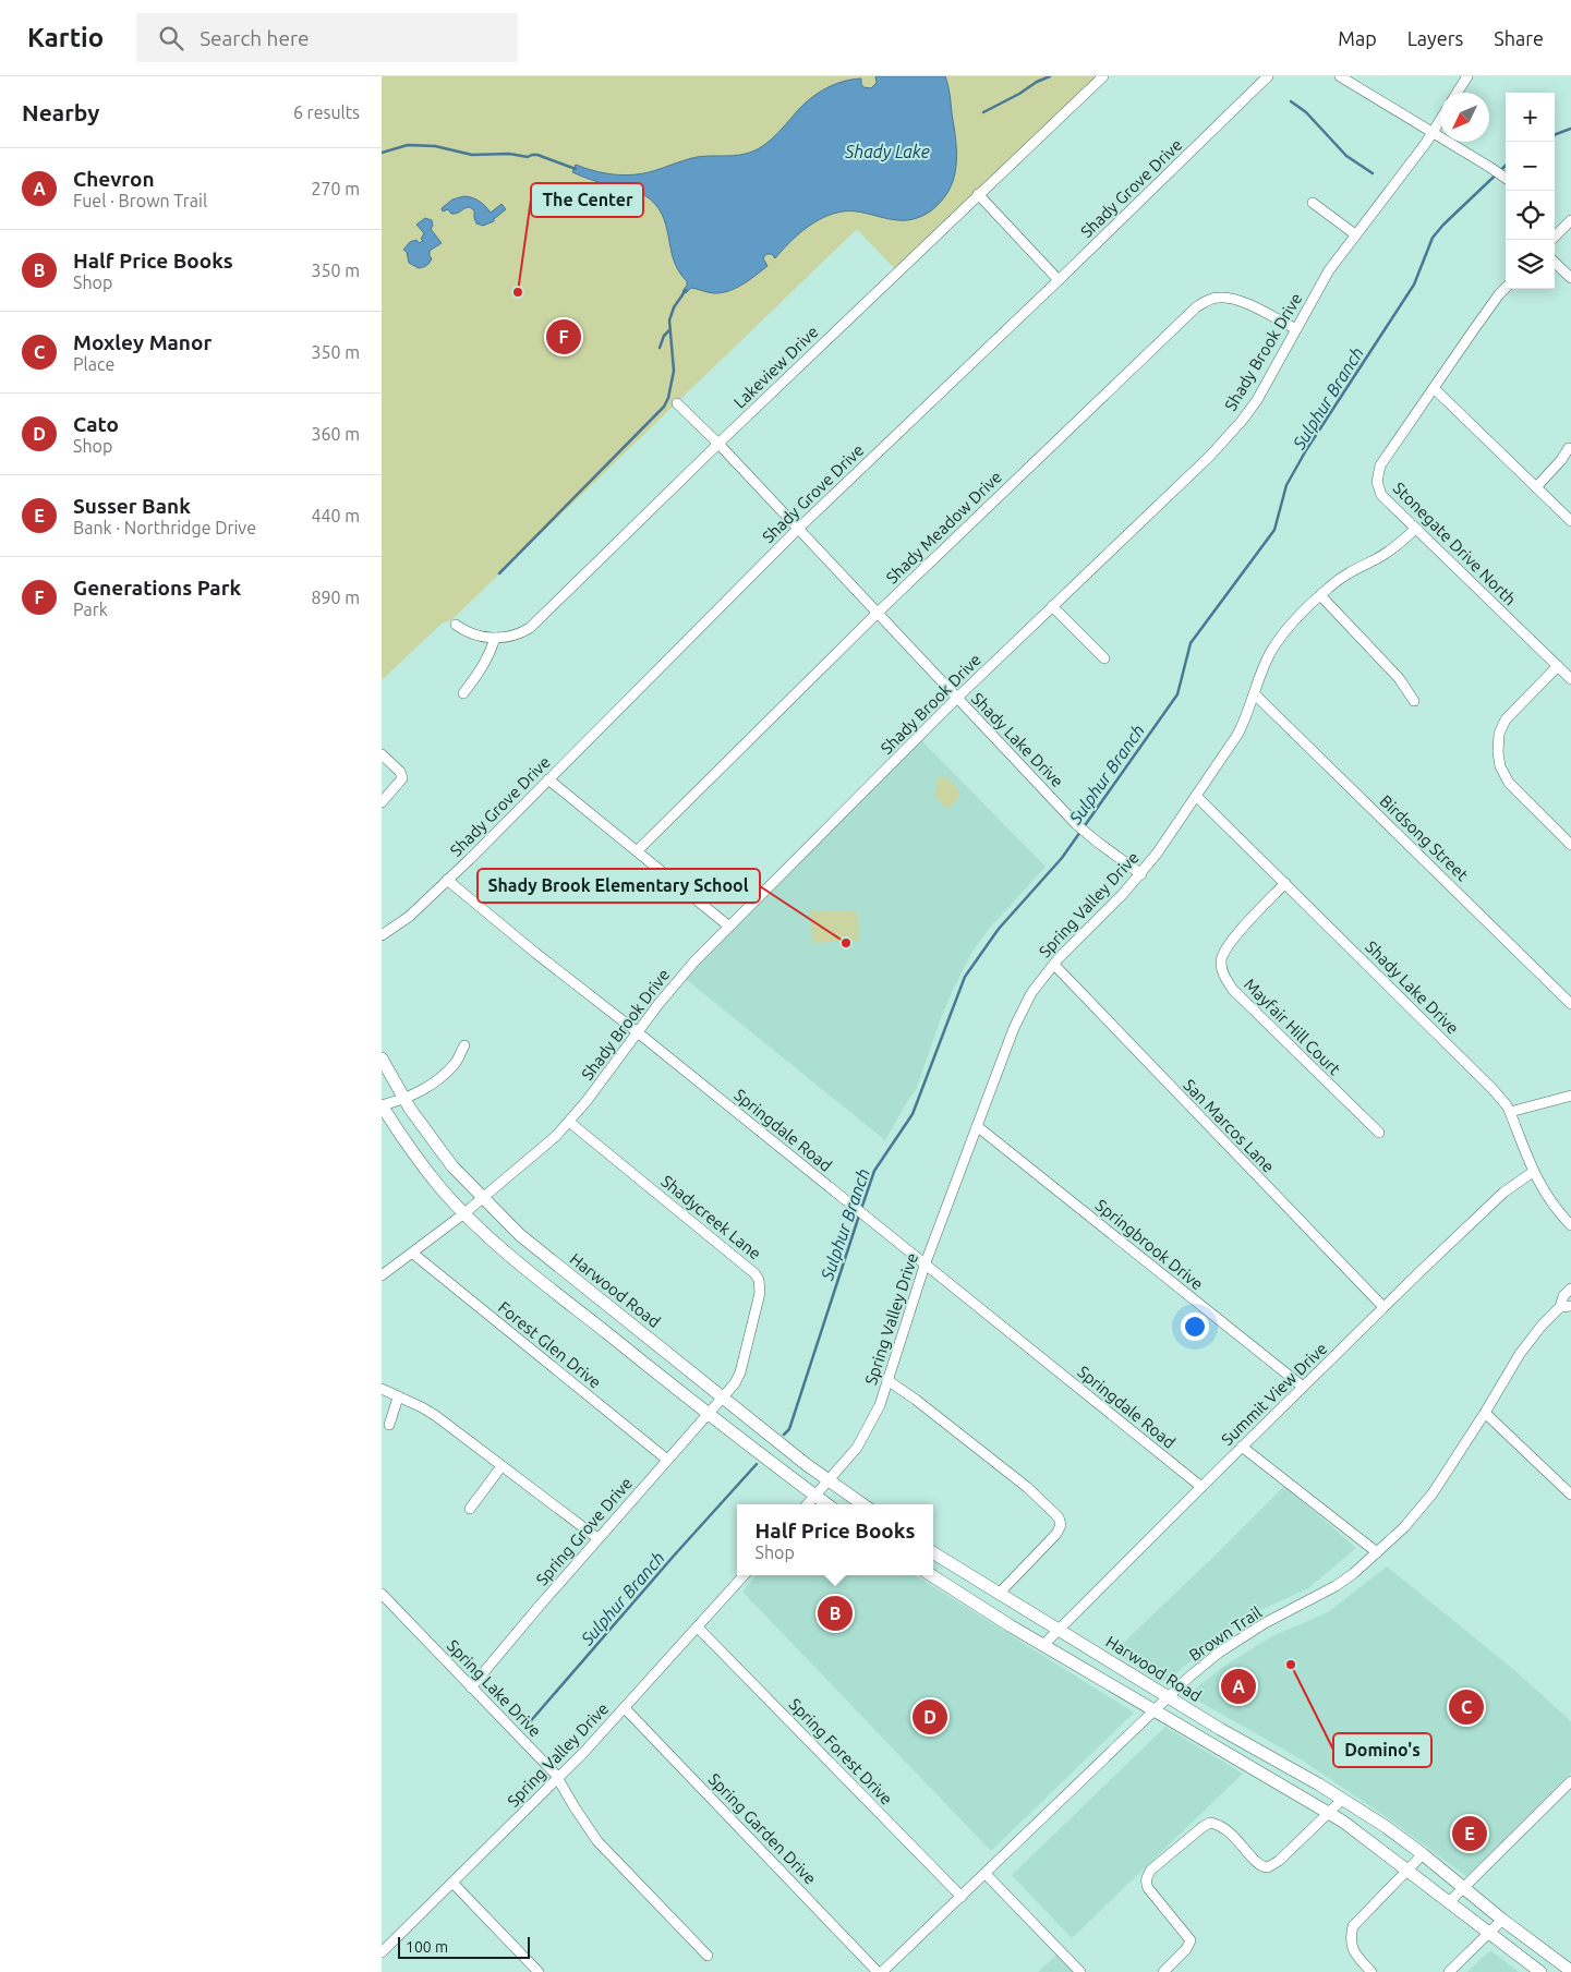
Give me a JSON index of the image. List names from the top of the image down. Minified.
{"streets":{"main road":["Harwood Road"],"street":["Shady Grove Drive","Shady Brook Drive","Lakeview Drive","Shady Meadow Drive","Stonegate Drive North","Shady Lake Drive","Birdsong Street","Spring Valley Drive","Mayfair Hill Court","San Marcos Lane","Springdale Road","Shadycreek Lane","Springbrook Drive","Forest Glen Drive","Summit View Drive","Spring Grove Drive","Brown Trail","Spring Lake Drive","Spring Forest Drive","Spring Garden Drive"]},"crossings":[["Shady Grove Drive","Shady Lake Drive"],["Shady Grove Drive","Springdale Road"],["Shady Brook Drive","Shady Meadow Drive"],["Shady Brook Drive","Shady Lake Drive"],["Shady Brook Drive","Springdale Road"],["Shady Brook Drive","Shadycreek Lane"],["Shady Brook Drive","Harwood Road"],["Shady Brook Drive","Forest Glen Drive"],["Lakeview Drive","Shady Lake Drive"],["Shady Meadow Drive","Shady Lake Drive"],["Stonegate Drive North","Spring Valley Drive"],["Shady Lake Drive","Spring Valley Drive"],["Shady Lake Drive","Mayfair Hill Court"],["Shady Lake Drive","Summit View Drive"],["Birdsong Street","Spring Valley Drive"],["Spring Valley Drive","San Marcos Lane"],["Spring Valley Drive","Springdale Road"],["Spring Valley Drive","Springbrook Drive"],["Spring Valley Drive","Harwood Road"],["Spring Valley Drive","Spring Lake Drive"],["Spring Valley Drive","Spring Forest Drive"],["Spring Valley Drive","Spring Garden Drive"],["San Marcos Lane","Summit View Drive"],["Springdale Road","Summit View Drive"],["Shadycreek Lane","Harwood Road"],["Shadycreek Lane","Spring Grove Drive"],["Springbrook Drive","Summit View Drive"],["Harwood Road","Summit View Drive"],["Harwood Road","Spring Grove Drive"],["Harwood Road","Brown Trail"],["Forest Glen Drive","Spring Grove Drive"],["Spring Grove Drive","Spring Lake Drive"],["Brown Trail","Spring Forest Drive"]],"water":["Shady Lake","Sulphur Branch"],"places":["The Center","Shady Brook Elementary School","Domino's"],"scale_bar":"100 m","north":"bottom left","page":{"header":"Kartio","search":"Search here","nav":["Map","Layers","Share"],"heading":["Nearby","6 results"],"map_buttons":["+","−"],"list":[{"mark":"A","name":"Chevron","note":"Fuel · Brown Trail","value":"270 m"},{"mark":"B","name":"Half Price Books","note":"Shop","value":"350 m"},{"mark":"C","name":"Moxley Manor","note":"Place","value":"350 m"},{"mark":"D","name":"Cato","note":"Shop","value":"360 m"},{"mark":"E","name":"Susser Bank","note":"Bank · Northridge Drive","value":"440 m"},{"mark":"F","name":"Generations Park","note":"Park","value":"890 m"}],"pins":["F","B","A","C","D","E"],"popup":["Half Price Books","Shop"],"scale":"100 m"}}
